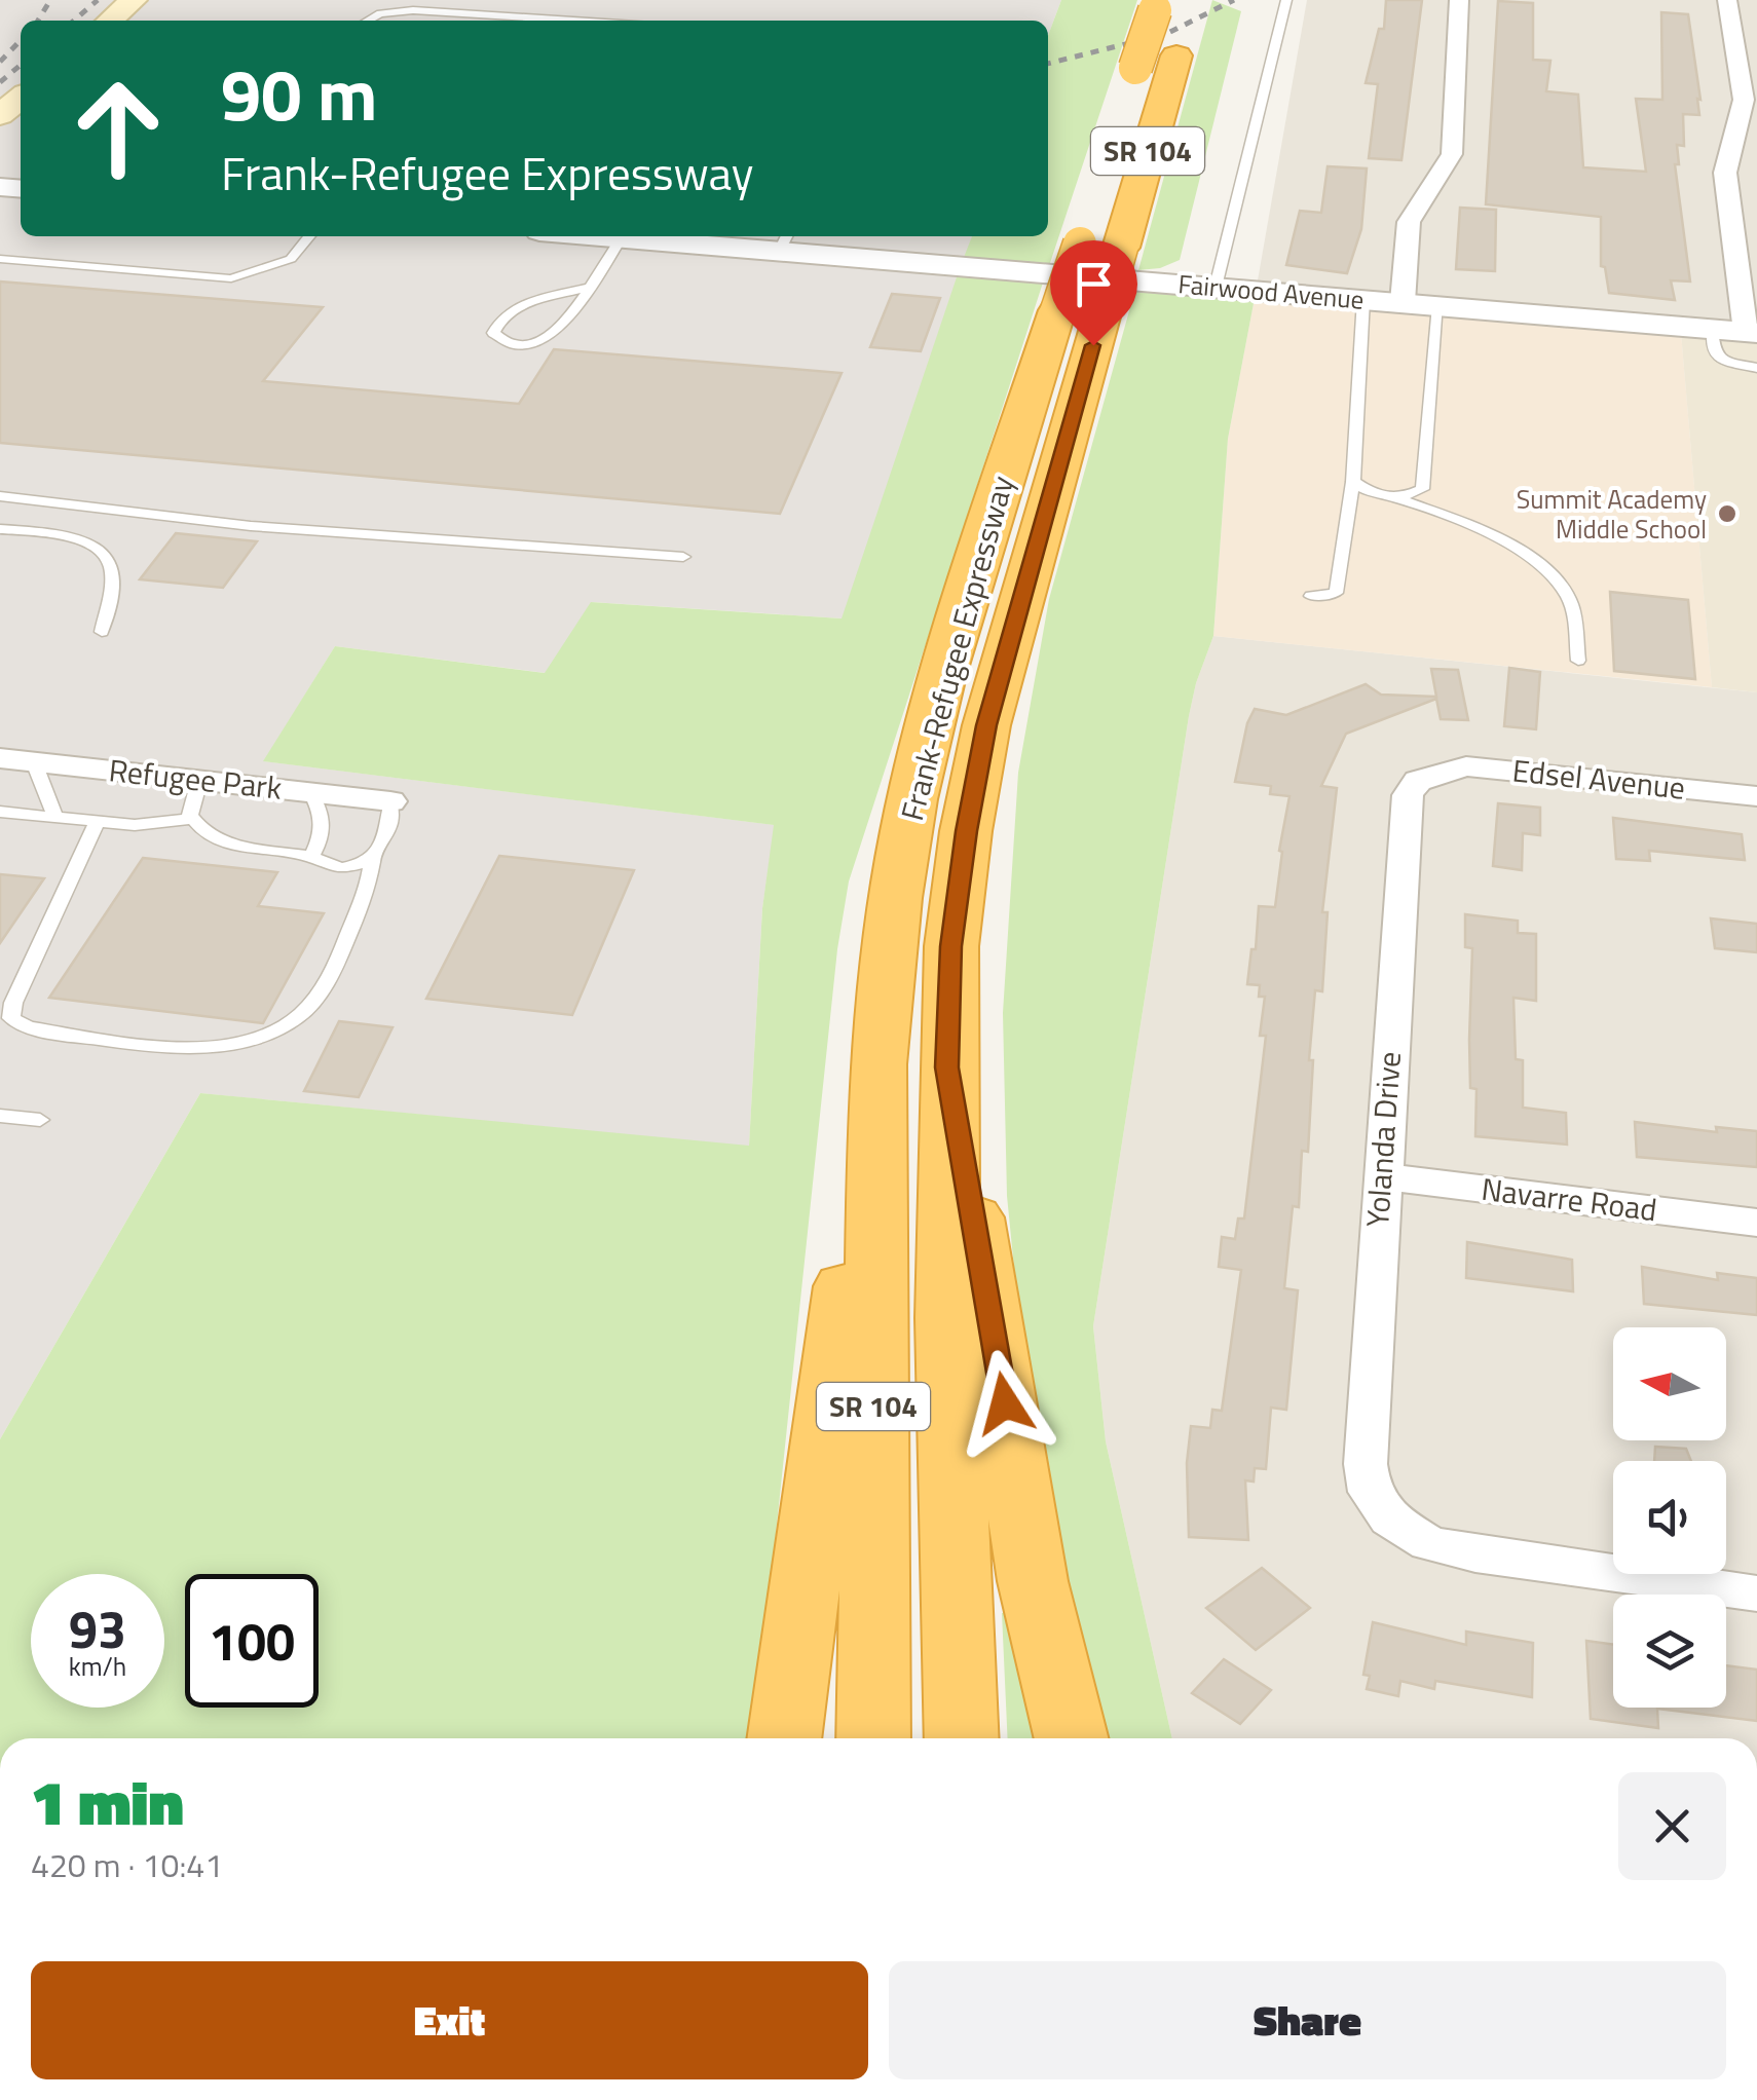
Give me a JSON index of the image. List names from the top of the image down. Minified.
{"streets":{"highway":["SR 104","Frank-Refugee Expressway"],"street":["Fairwood Avenue","Refugee Park","Edsel Avenue","Yolanda Drive","Navarre Road"]},"crossings":[["Edsel Avenue","Yolanda Drive"],["Yolanda Drive","Navarre Road"]],"places":["Summit Academy Middle School"],"north":"left","page":{"turn":["90 m","Frank-Refugee Expressway"],"speed":"93 km/h","limit":"100","heading":["1 min","420 m · 10:41"],"buttons":["Exit","Share"]}}
